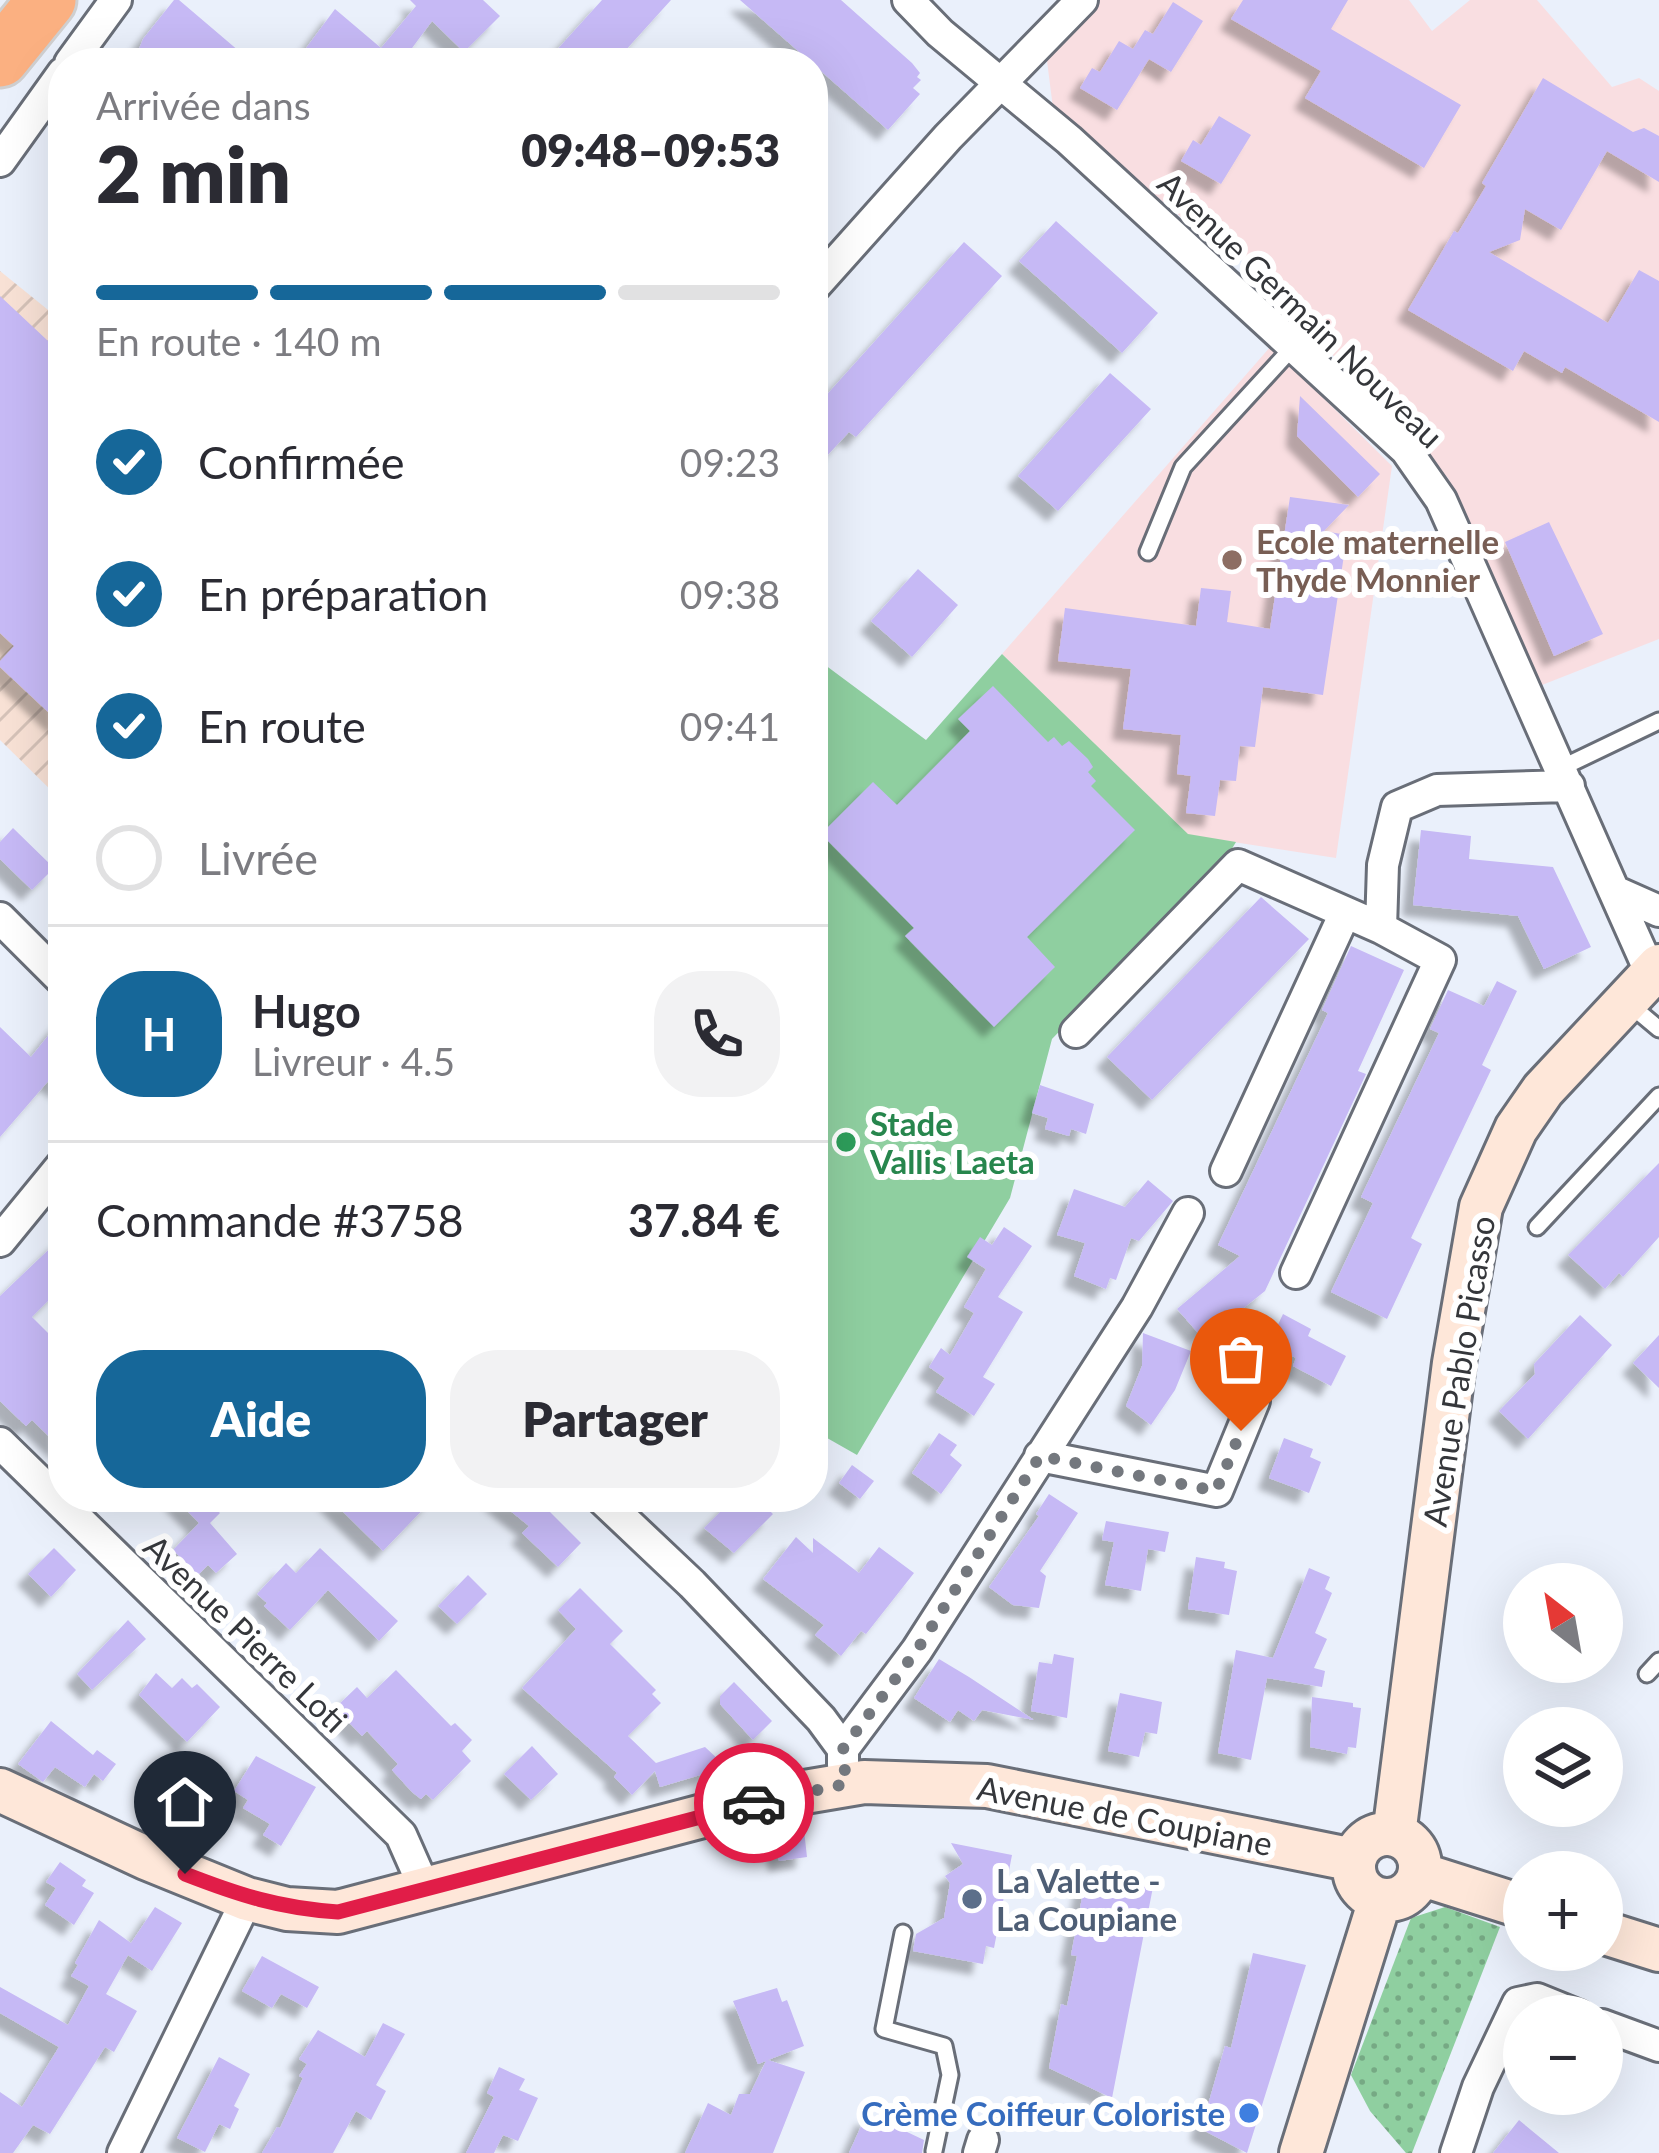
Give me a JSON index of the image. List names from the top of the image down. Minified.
{"streets":{"main road":["Avenue Pablo Picasso","Avenue de Coupiane"],"street":["Avenue Germain Nouveau","Avenue Pierre Loti"]},"crossings":[["Avenue Germain Nouveau","Avenue Pablo Picasso"],["Avenue Pablo Picasso","Avenue de Coupiane"],["Avenue Pierre Loti","Avenue de Coupiane"]],"places":["Ecole maternelle Thyde Monnier","Stade Vallis Laeta","La Valette - La Coupiane","Crème Coiffeur Coloriste"],"north":"top left","page":{"heading":["2 min","Arrivée dans","09:48–09:53"],"panel":["Hugo","Livreur · 4.5","Commande #3758","37.84 €"],"bar":"En route · 140 m","list":[["Confirmée","09:23"],["En préparation","09:38"],["En route","09:41"],"Livrée"],"round":"H","buttons":["Aide","Partager"],"map_buttons":["+","−"]}}
